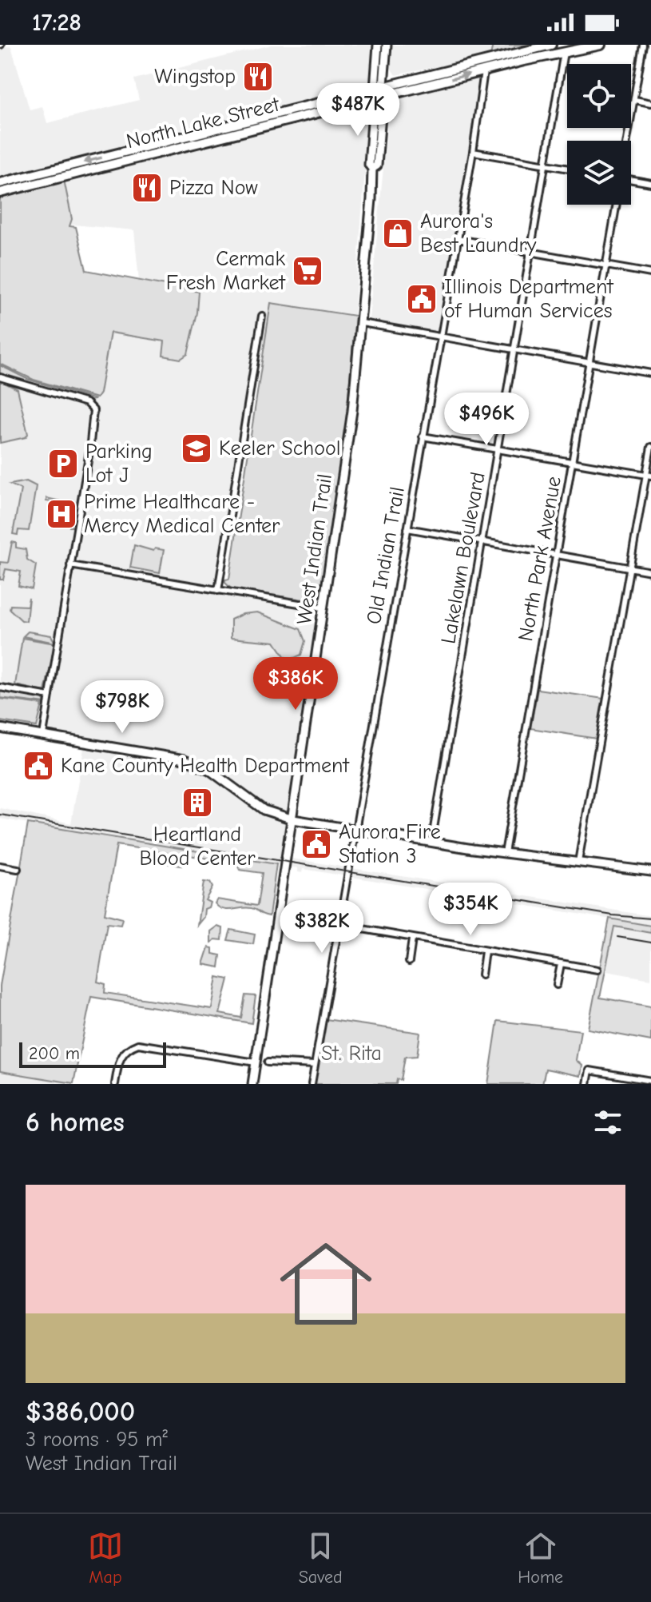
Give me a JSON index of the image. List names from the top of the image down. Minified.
{"streets":{"main road":["North Lake Street","West Indian Trail"],"street":["Old Indian Trail","Lakelawn Boulevard","North Park Avenue"]},"crossings":[["North Lake Street","West Indian Trail"],["North Lake Street","Old Indian Trail"],["North Lake Street","Lakelawn Boulevard"]],"parks":["St. Rita"],"places":{"restaurant":["Wingstop","Pizza Now"],"shop":["Aurora's Best Laundry"],"supermarket":["Cermak Fresh Market"],"public building":["Illinois Department of Human Services","Kane County Health Department","Aurora Fire Station 3"],"school or university":["Keeler School"],"parking":["Parking Lot J"],"hospital":["Prime Healthcare - Mercy Medical Center"],"building":["Heartland Blood Center"]},"scale_bar":"200 m","page":{"status":"17:28","price":["$487K","$496K","$386K","$798K","$354K","$382K"],"scale":"200 m","heading":"6 homes","list":[{"name":"$386,000","note":"3 rooms · 95 m² · West Indian Trail"}],"tabs":["Map","Saved","Home"]}}
